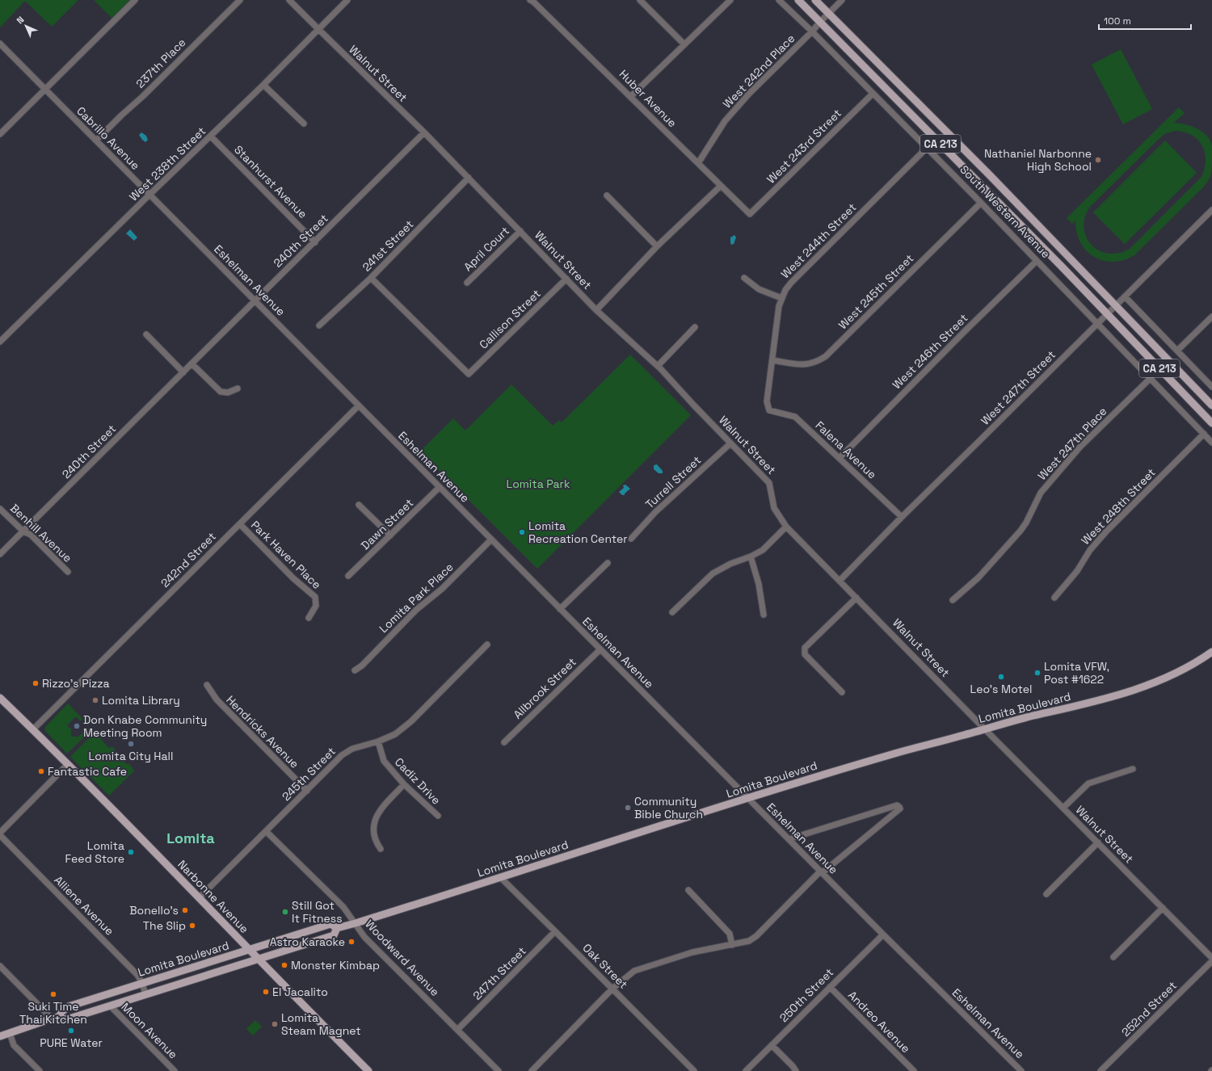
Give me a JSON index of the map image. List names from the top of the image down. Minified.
{"streets":{"main road":["CA 213","South Western Avenue","Lomita Boulevard","Narbonne Avenue"],"street":["237th Place","West 242nd Place","Walnut Street","Huber Avenue","Cabrillo Avenue","West 243rd Street","West 238th Street","Stanhurst Avenue","240th Street","West 244th Street","241st Street","April Court","Eshelman Avenue","West 245th Street","Callison Street","West 246th Street","West 247th Street","West 247th Place","Falena Avenue","Turrell Street","West 248th Street","Dawn Street","Benhill Avenue","Park Haven Place","242nd Street","Lomita Park Place","Allbrook Street","Hendricks Avenue","245th Street","Cadiz Drive","Alliene Avenue","Woodward Avenue","Oak Street","247th Street","250th Street","252nd Street","Andreo Avenue","Moon Avenue"]},"crossings":[["237th Place","Cabrillo Avenue"],["West 242nd Place","Huber Avenue"],["West 242nd Place","South Western Avenue"],["Walnut Street","West 238th Street"],["Walnut Street","240th Street"],["Walnut Street","241st Street"],["Walnut Street","April Court"],["Walnut Street","Callison Street"],["Walnut Street","West 247th Street"],["Walnut Street","Turrell Street"],["Walnut Street","Lomita Boulevard"],["Huber Avenue","West 243rd Street"],["Cabrillo Avenue","West 238th Street"],["Cabrillo Avenue","Eshelman Avenue"],["West 243rd Street","South Western Avenue"],["West 238th Street","Stanhurst Avenue"],["Stanhurst Avenue","240th Street"],["South Western Avenue","West 244th Street"],["South Western Avenue","West 245th Street"],["South Western Avenue","West 246th Street"],["South Western Avenue","West 247th Street"],["South Western Avenue","West 247th Place"],["South Western Avenue","West 248th Street"],["240th Street","Eshelman Avenue"],["240th Street","Benhill Avenue"],["West 244th Street","West 245th Street"],["West 244th Street","Falena Avenue"],["241st Street","Callison Street"],["Eshelman Avenue","Dawn Street"],["Eshelman Avenue","242nd Street"],["Eshelman Avenue","Lomita Park Place"],["Eshelman Avenue","Allbrook Street"],["Eshelman Avenue","Lomita Boulevard"],["Eshelman Avenue","250th Street"],["West 246th Street","Falena Avenue"],["West 247th Street","Falena Avenue"],["Park Haven Place","242nd Street"],["242nd Street","Narbonne Avenue"],["Lomita Boulevard","Narbonne Avenue"],["Lomita Boulevard","Alliene Avenue"],["Lomita Boulevard","Woodward Avenue"],["Lomita Boulevard","Oak Street"],["Lomita Boulevard","Moon Avenue"],["Hendricks Avenue","245th Street"],["245th Street","Cadiz Drive"],["245th Street","Narbonne Avenue"],["245th Street","Woodward Avenue"],["Woodward Avenue","247th Street"],["Oak Street","247th Street"],["250th Street","Andreo Avenue"]],"districts":["Lomita"],"parks":["Lomita Park"],"places":["Nathaniel Narbonne High School","Lomita Recreation Center","Lomita VFW, Post #1622","Leo's Motel","Rizzo's Pizza","Lomita Library","Don Knabe Community Meeting Room","Lomita City Hall","Fantastic Cafe","Community Bible Church","Lomita Feed Store","Bonello's","Still Got It Fitness","The Slip","Astro Karaoke","Monster Kimbap","El Jacalito","Suki Time Thai Kitchen","Lomita Steam Magnet","PURE Water"],"scale_bar":"100 m","north":"top left"}
